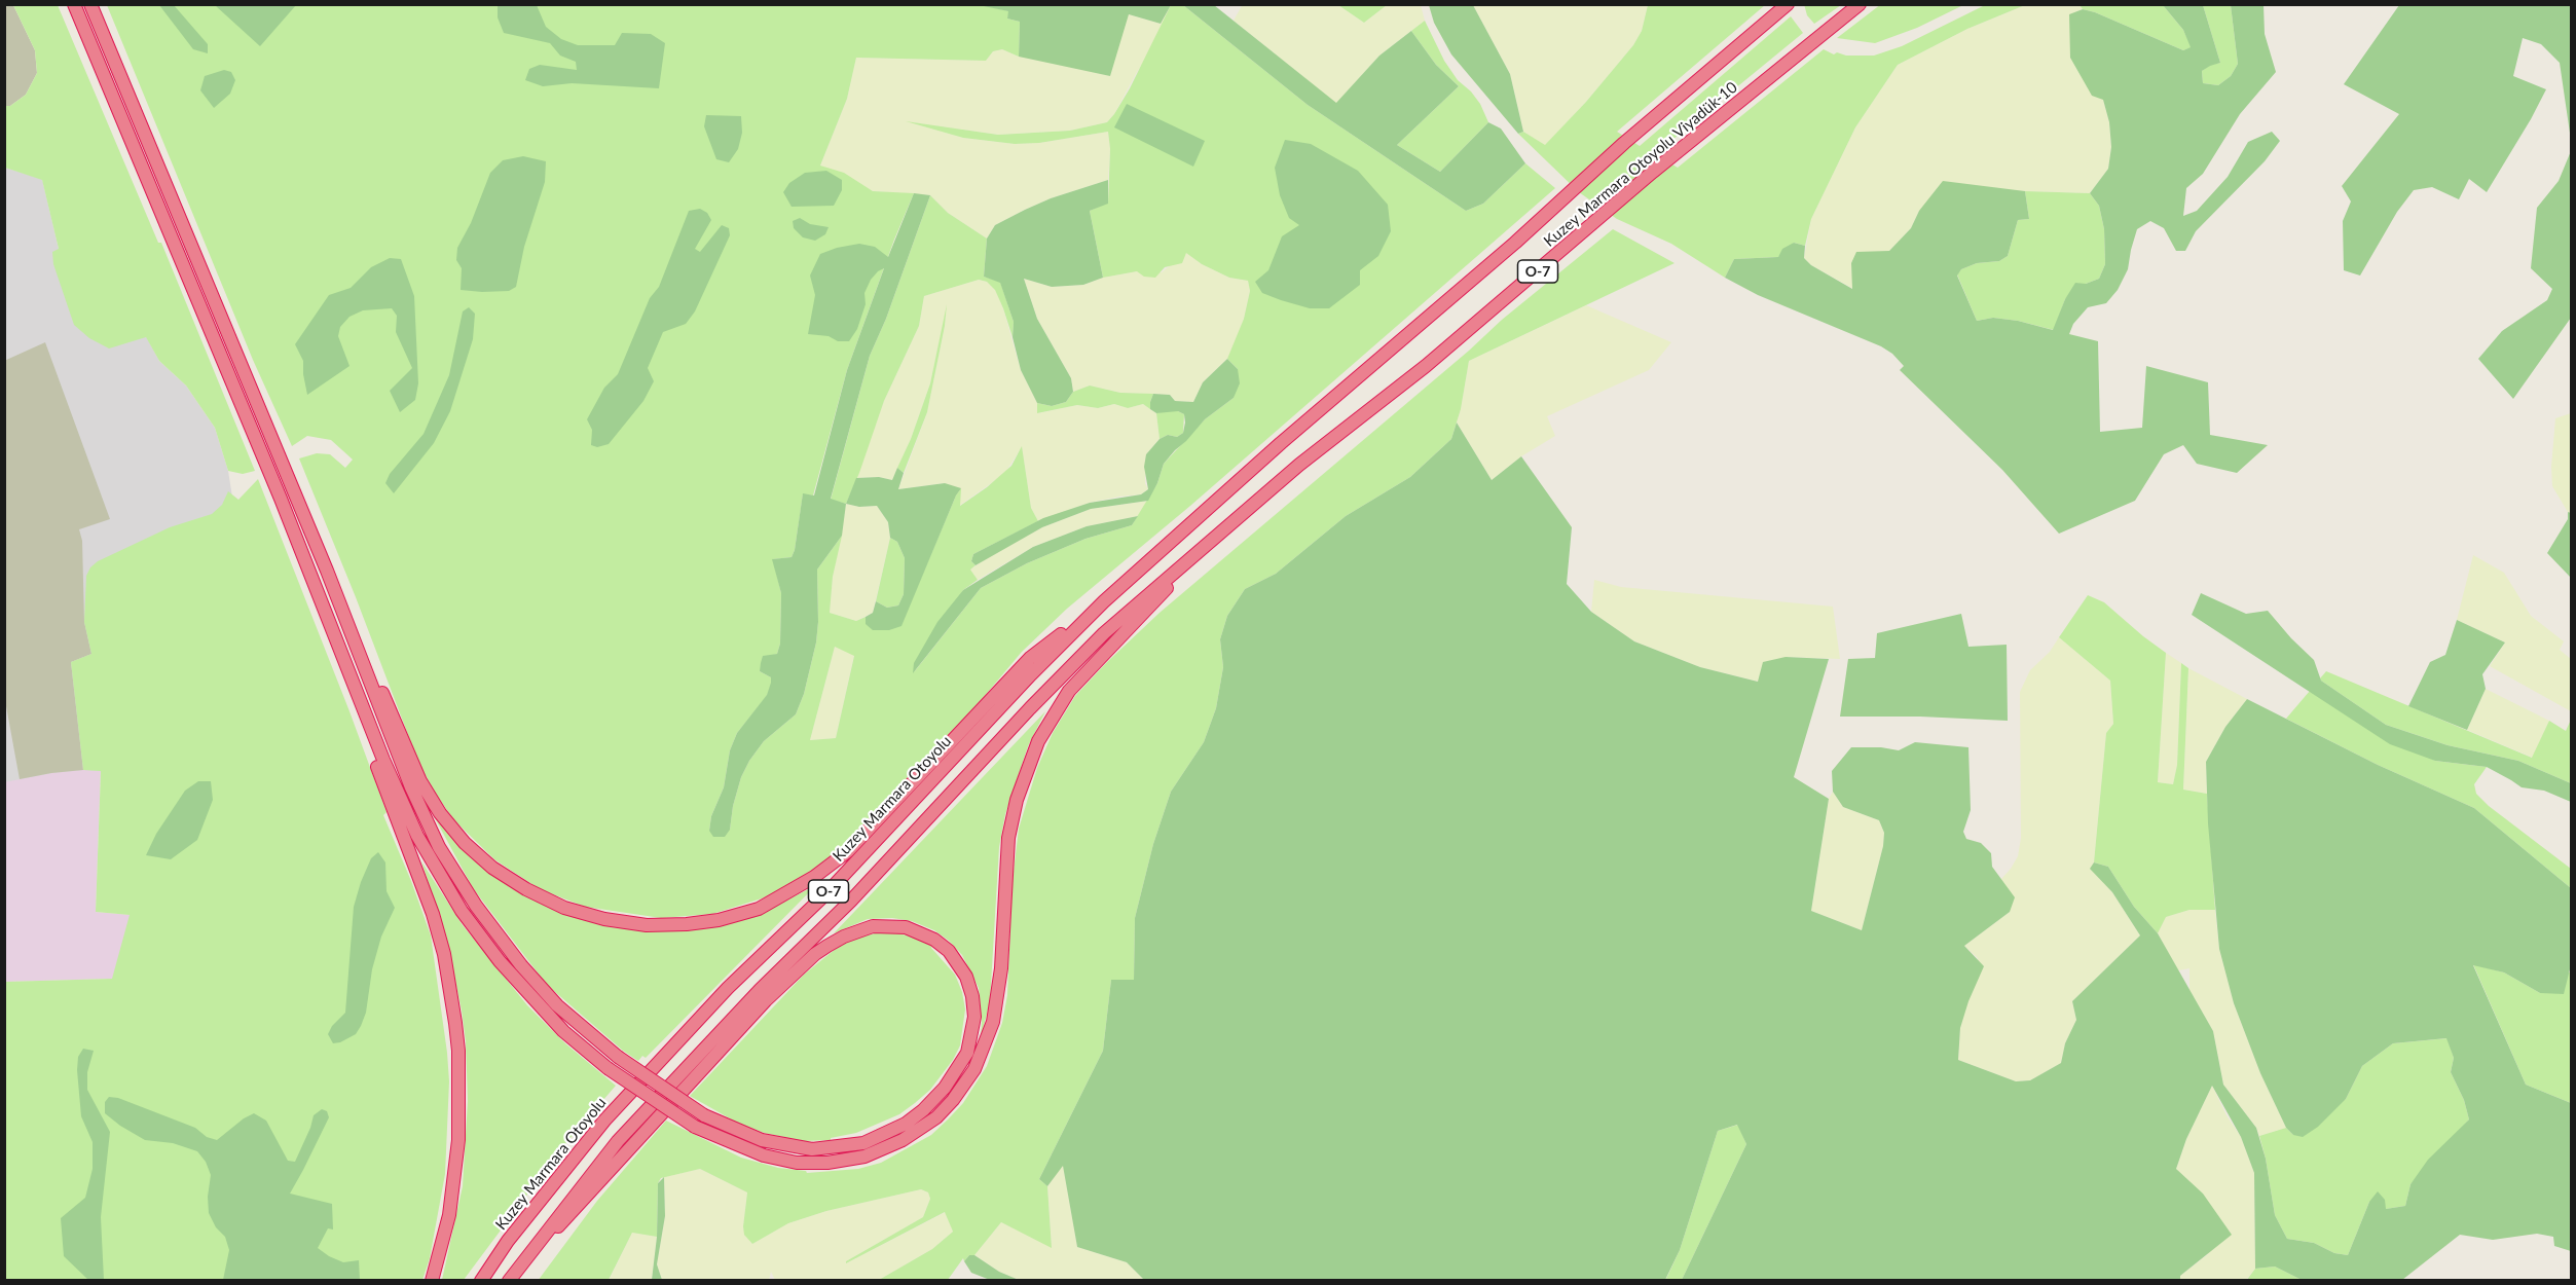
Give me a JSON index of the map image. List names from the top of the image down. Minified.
{"streets":{"highway":["Kuzey Marmara Otoyolu Viyadük-10","O-7","Kuzey Marmara Otoyolu"]},"crossings":[["Kuzey Marmara Otoyolu Viyadük-10","O-7"],["Kuzey Marmara Otoyolu Viyadük-10","Kuzey Marmara Otoyolu"]]}
